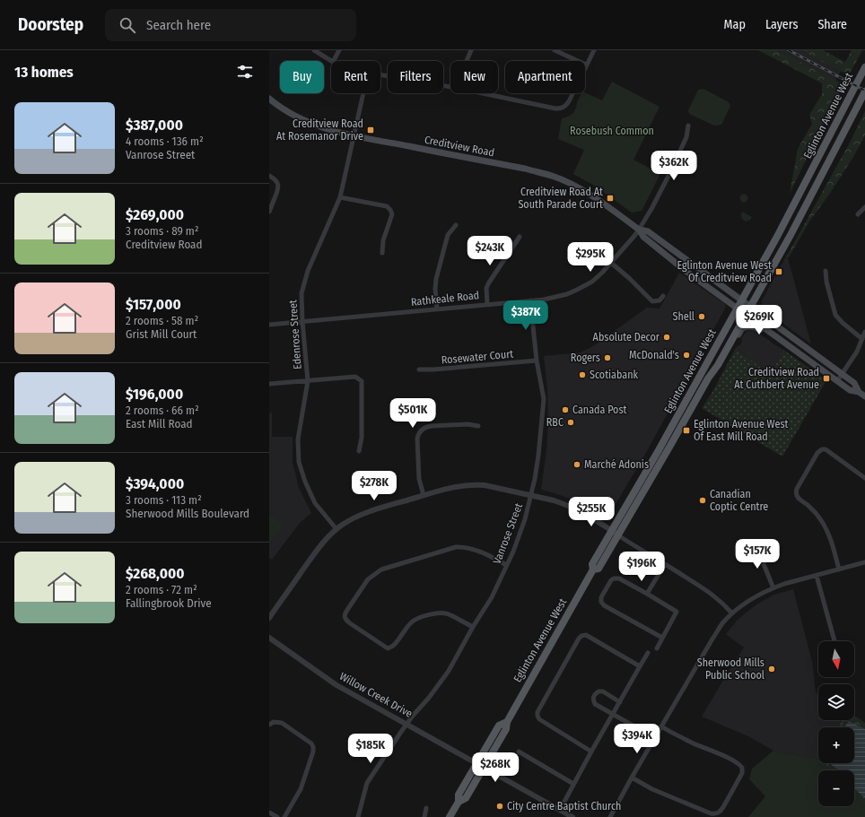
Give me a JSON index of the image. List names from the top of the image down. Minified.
{"streets":{"main road":["Eglinton Avenue West","Creditview Road"],"street":["Rathkeale Road","Edenrose Street","Rosewater Court","Vanrose Street","Willow Creek Drive"]},"crossings":[["Eglinton Avenue West","Creditview Road"],["Eglinton Avenue West","Willow Creek Drive"],["Creditview Road","Rathkeale Road"],["Creditview Road","Edenrose Street"],["Rathkeale Road","Edenrose Street"],["Rathkeale Road","Vanrose Street"],["Rosewater Court","Vanrose Street"],["Vanrose Street","Willow Creek Drive"]],"parks":["Rosebush Common"],"places":{"transit":["Creditview Road At Rosemanor Drive","Creditview Road At South Parade Court","Eglinton Avenue West Of Creditview Road","Creditview Road At Cuthbert Avenue","Eglinton Avenue West Of East Mill Road"],"other":["Shell","Absolute Decor","McDonald's","Rogers","Scotiabank","Canada Post","RBC","Marché Adonis","Canadian Coptic Centre","Sherwood Mills Public School","City Centre Baptist Church"]},"north":"bottom","page":{"header":"Doorstep","search":"Search here","nav":["Map","Layers","Share"],"heading":"13 homes","chip":["Buy","Rent","Filters","New","Apartment"],"list":[{"name":"$387,000","note":"4 rooms · 136 m² · Vanrose Street"},{"name":"$269,000","note":"3 rooms · 89 m² · Creditview Road"},{"name":"$157,000","note":"2 rooms · 58 m² · Grist Mill Court"},{"name":"$196,000","note":"2 rooms · 66 m² · East Mill Road"},{"name":"$394,000","note":"3 rooms · 113 m² · Sherwood Mills Boulevard"},{"name":"$268,000","note":"2 rooms · 72 m² · Fallingbrook Drive"}],"price":["$362K","$243K","$295K","$387K","$269K","$501K","$278K","$255K","$157K","$196K","$394K","$185K","$268K"],"map_buttons":["+","−"]}}
